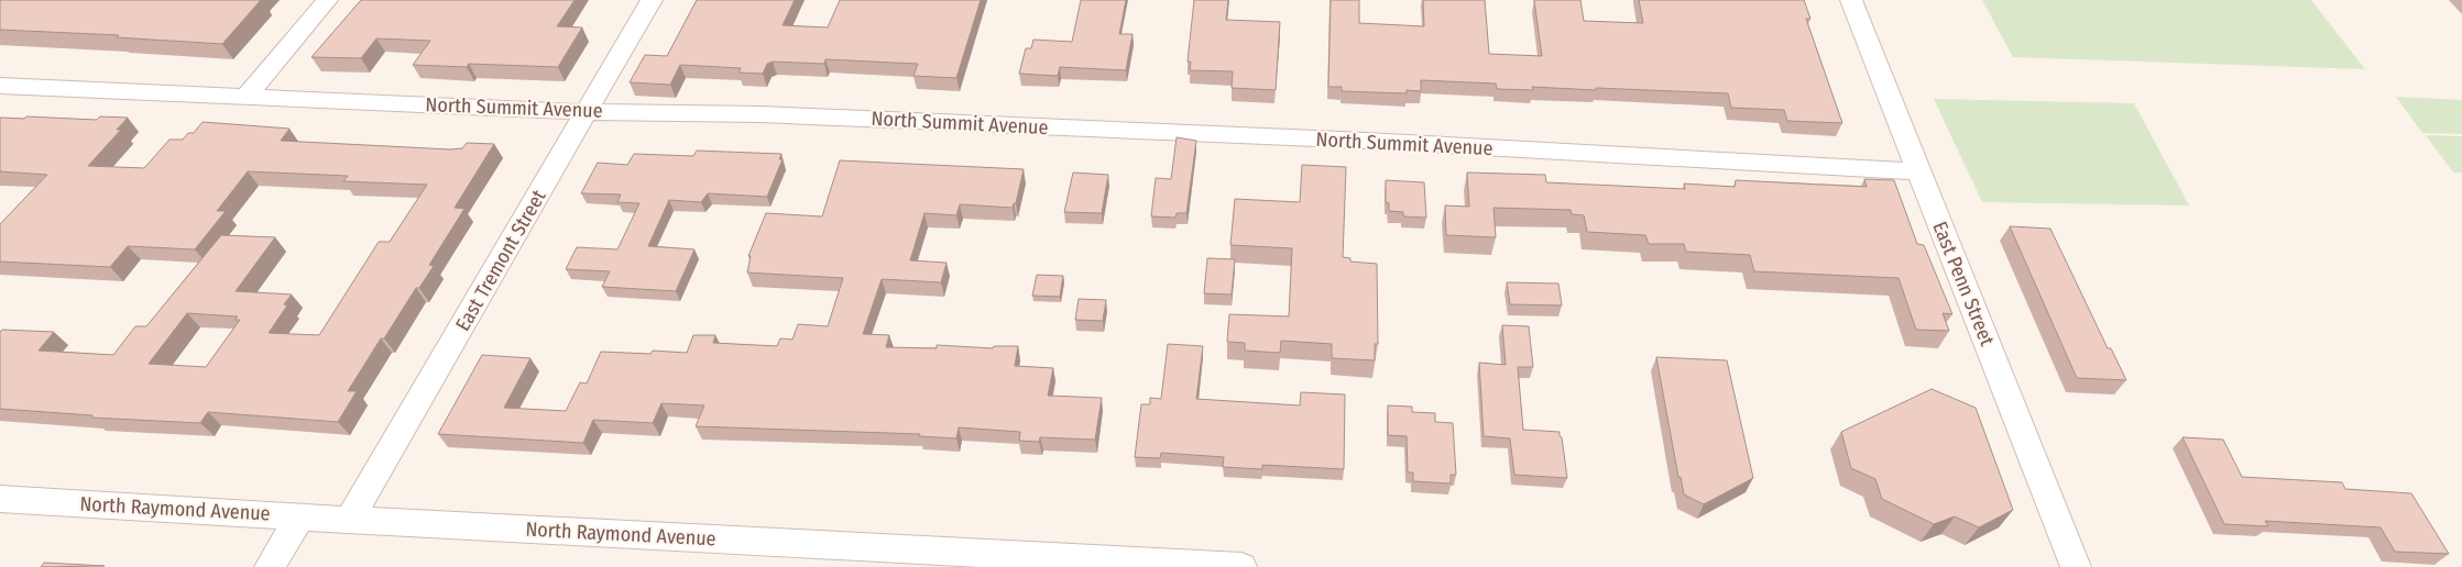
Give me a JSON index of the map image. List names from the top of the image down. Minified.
{"streets":{"street":["North Summit Avenue","East Tremont Street","East Penn Street","North Raymond Avenue"]},"crossings":[["North Summit Avenue","East Tremont Street"],["North Summit Avenue","East Penn Street"],["East Tremont Street","North Raymond Avenue"]]}
